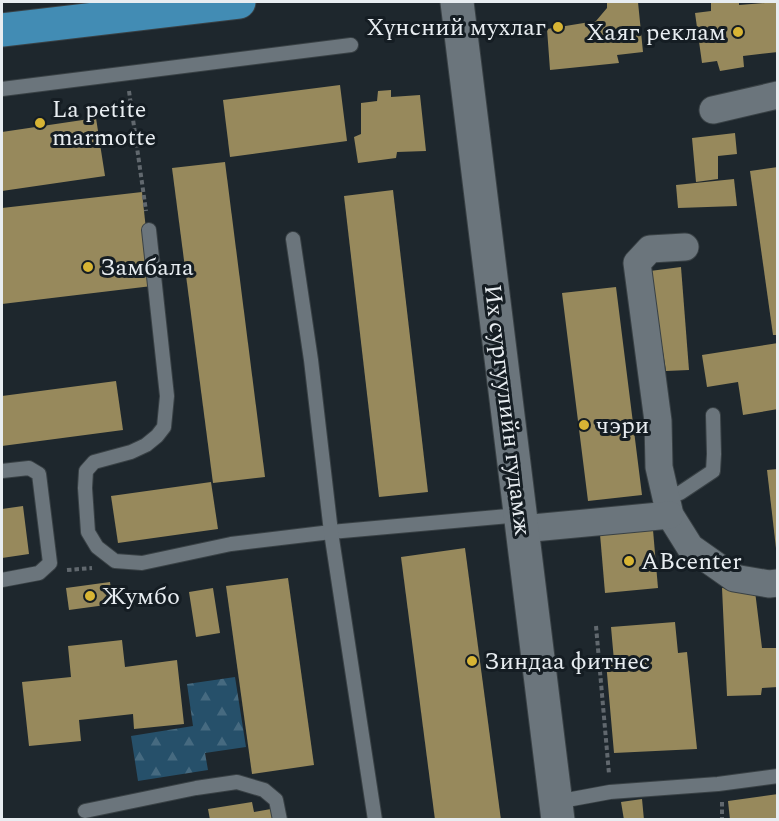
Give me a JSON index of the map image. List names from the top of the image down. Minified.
{"streets":{"main road":["Их сургуулийн гудамж"]},"places":["Хүнсний мухлаг","Хаяг реклам","La petite marmotte","Замбала","чэри","ABcenter","Жумбо","Зиндаа фитнес"]}
